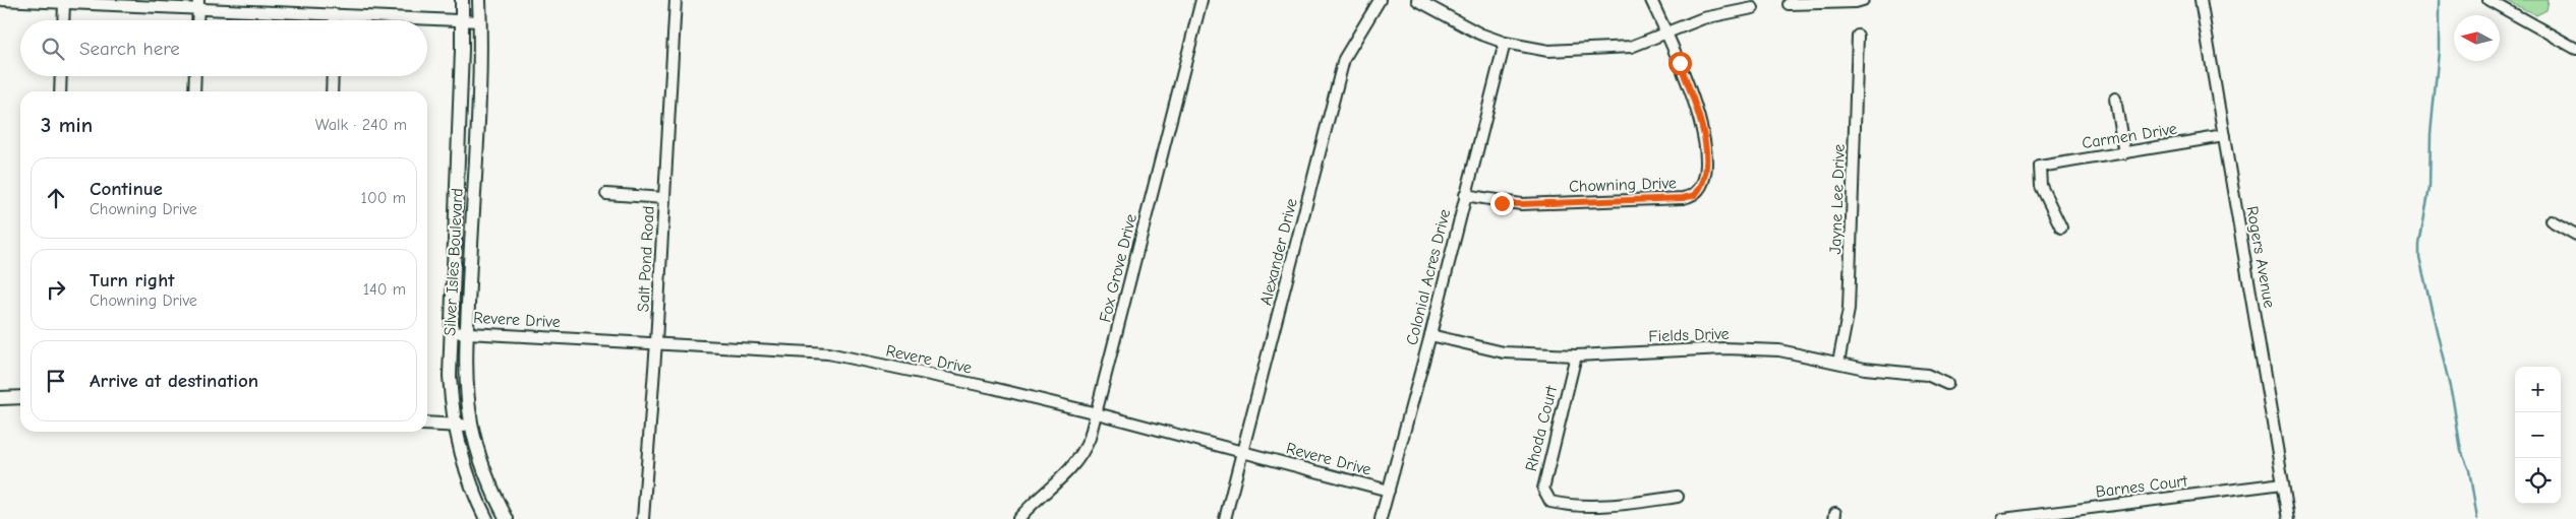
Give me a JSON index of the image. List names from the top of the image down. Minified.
{"streets":{"street":["Carmen Drive","Chowning Drive","Jayne Lee Drive","Alexander Drive","Rogers Avenue","Salt Pond Road","Silver Isles Boulevard","Fox Grove Drive","Colonial Acres Drive","Revere Drive","Fields Drive","Rhoda Court","Barnes Court"]},"crossings":[["Carmen Drive","Rogers Avenue"],["Chowning Drive","Colonial Acres Drive"],["Jayne Lee Drive","Fields Drive"],["Alexander Drive","Revere Drive"],["Rogers Avenue","Barnes Court"],["Salt Pond Road","Revere Drive"],["Silver Isles Boulevard","Revere Drive"],["Fox Grove Drive","Revere Drive"],["Colonial Acres Drive","Revere Drive"],["Colonial Acres Drive","Fields Drive"],["Fields Drive","Rhoda Court"]],"north":"left","page":{"search":"Search here","heading":["3 min","Walk · 240 m"],"list":[["Continue","Chowning Drive","100 m"],["Turn right","Chowning Drive","140 m"],"Arrive at destination"],"map_buttons":["+","−"]}}
